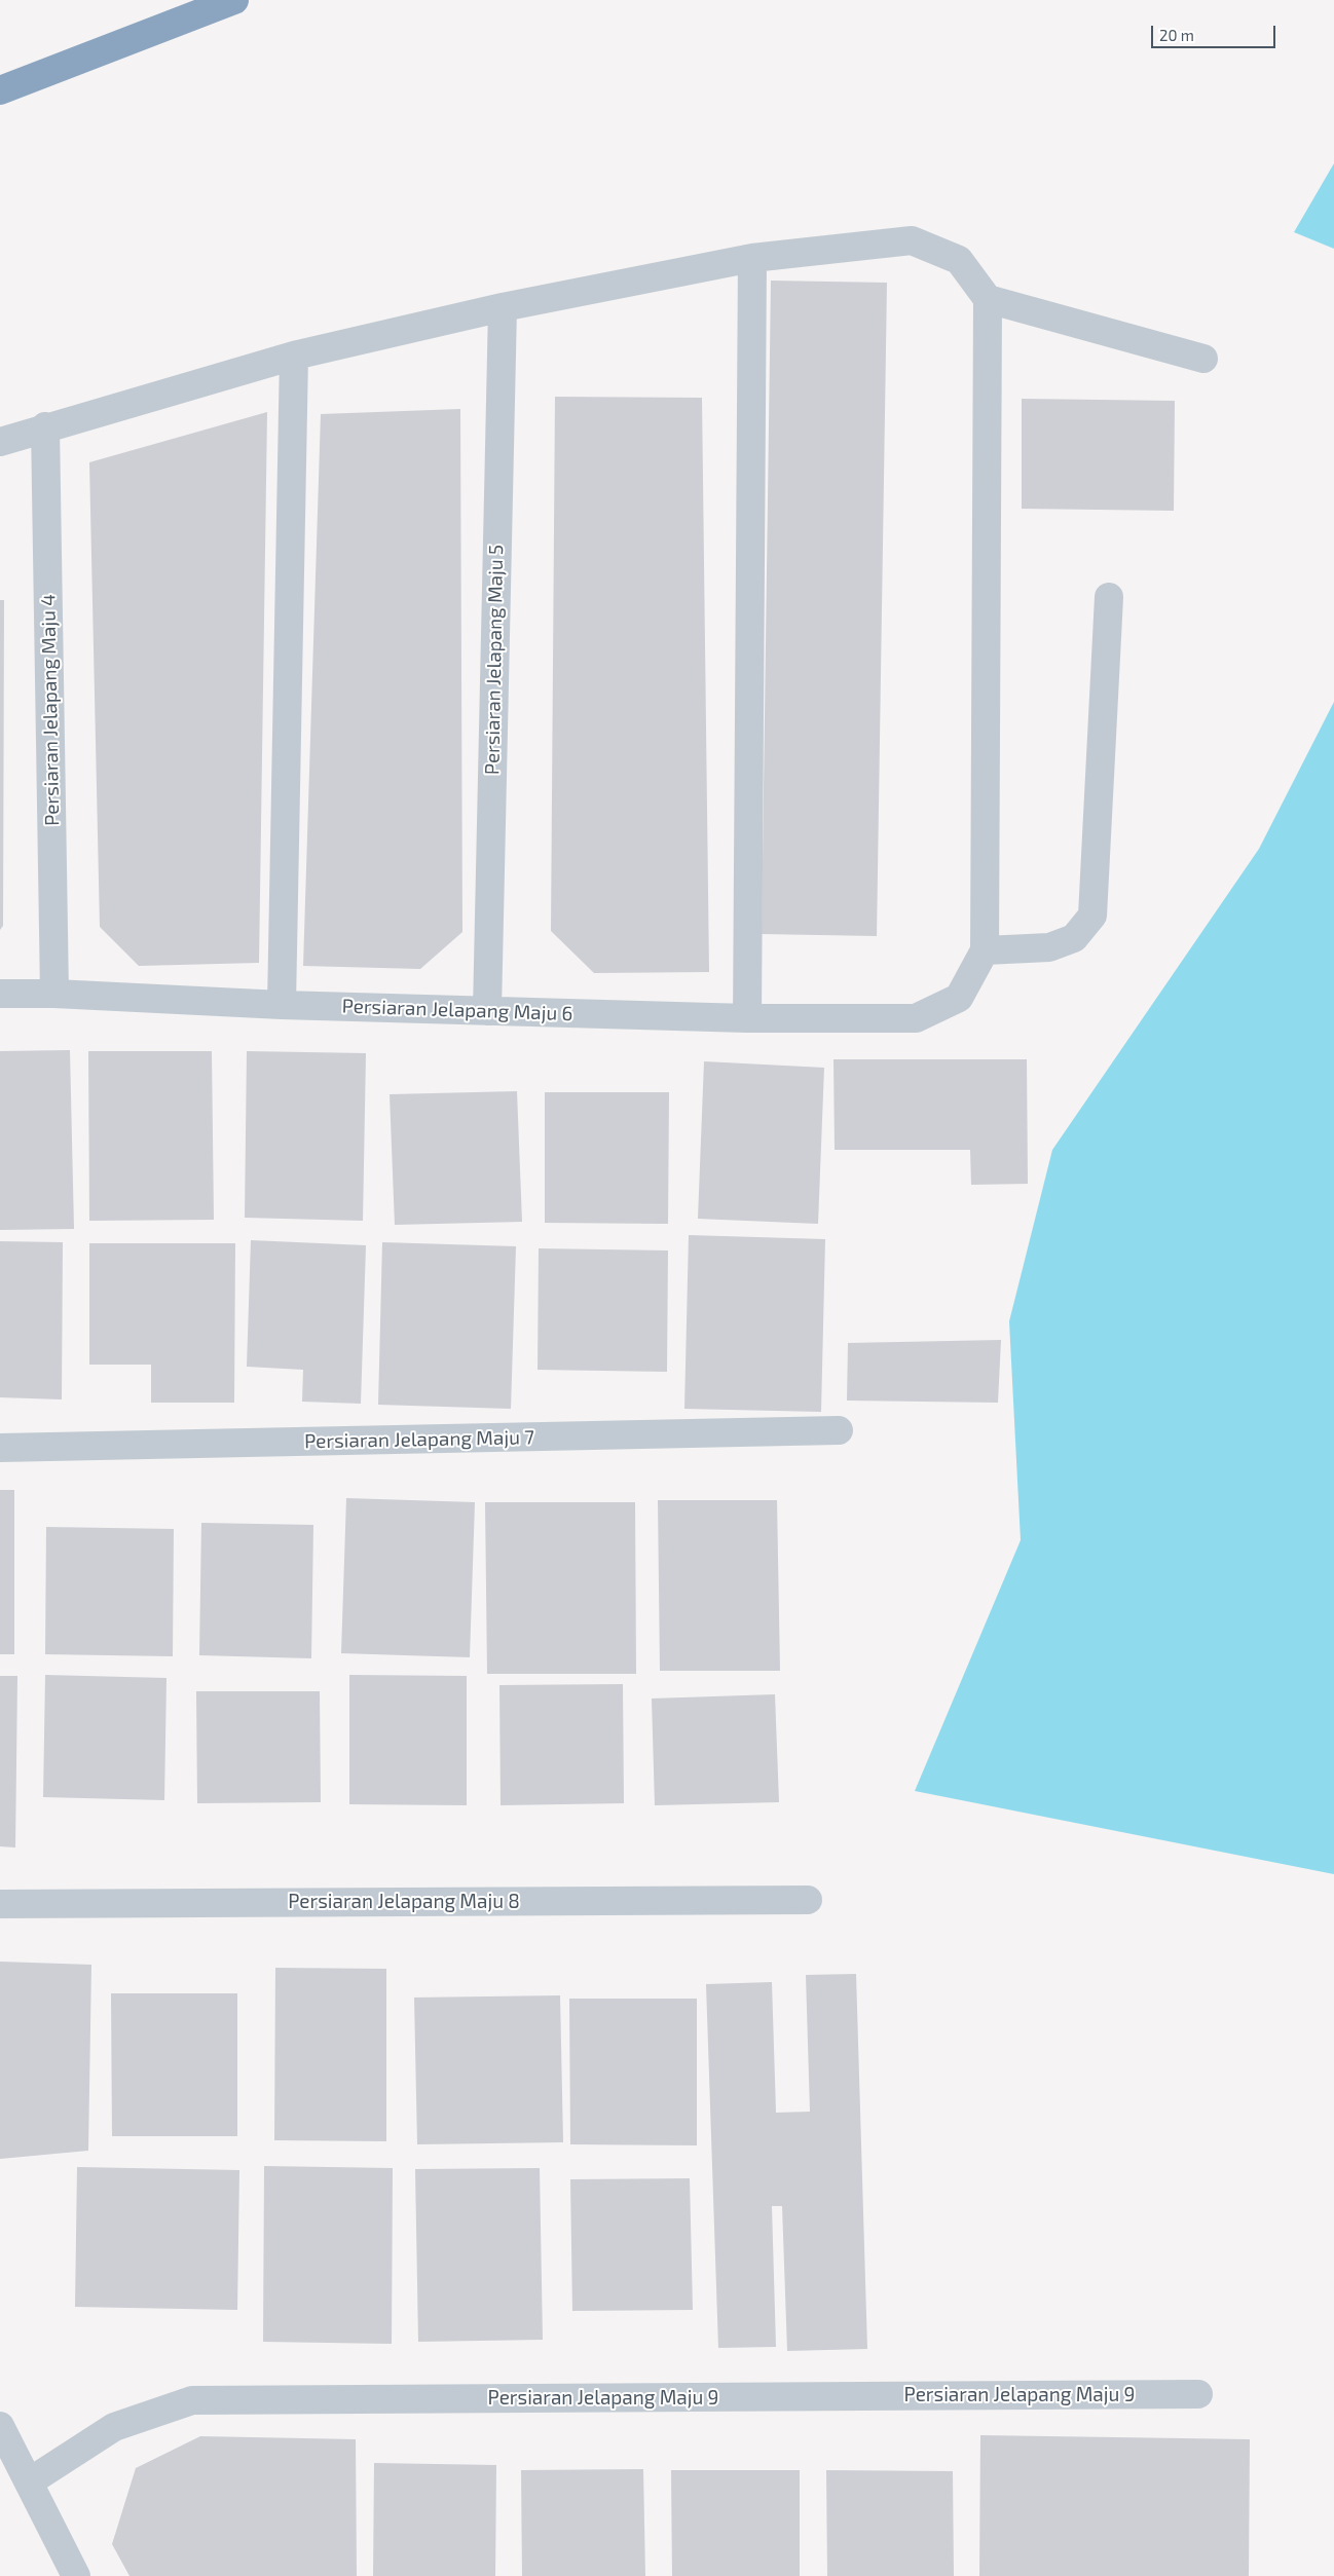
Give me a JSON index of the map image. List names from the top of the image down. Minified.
{"streets":{"street":["Persiaran Jelapang Maju 5","Persiaran Jelapang Maju 4","Persiaran Jelapang Maju 6","Persiaran Jelapang Maju 7","Persiaran Jelapang Maju 8","Persiaran Jelapang Maju 9"]},"crossings":[["Persiaran Jelapang Maju 5","Persiaran Jelapang Maju 6"],["Persiaran Jelapang Maju 4","Persiaran Jelapang Maju 6"]],"scale_bar":"20 m"}
